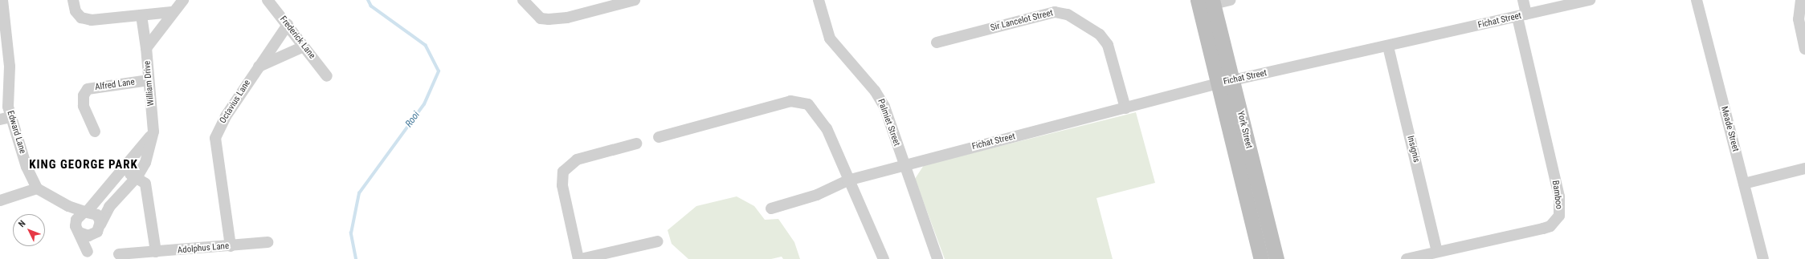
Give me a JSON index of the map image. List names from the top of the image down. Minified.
{"streets":{"main road":["York Street"],"street":["Sir Lancelot Street","Fichat Street","Frederick Lane","William Drive","Alfred Lane","Octavius Lane","Palmiet Street","Meade Street","Edward Lane","Insignis","Bamboo","Adolphus Lane"]},"crossings":[["Sir Lancelot Street","Fichat Street"],["Fichat Street","Palmiet Street"],["Fichat Street","York Street"],["Fichat Street","Insignis"],["Fichat Street","Bamboo"],["Frederick Lane","Octavius Lane"],["William Drive","Alfred Lane"],["Octavius Lane","Adolphus Lane"],["Insignis","Bamboo"]],"districts":["KING GEORGE PARK"],"water":["Rooi"],"north":"top left"}
